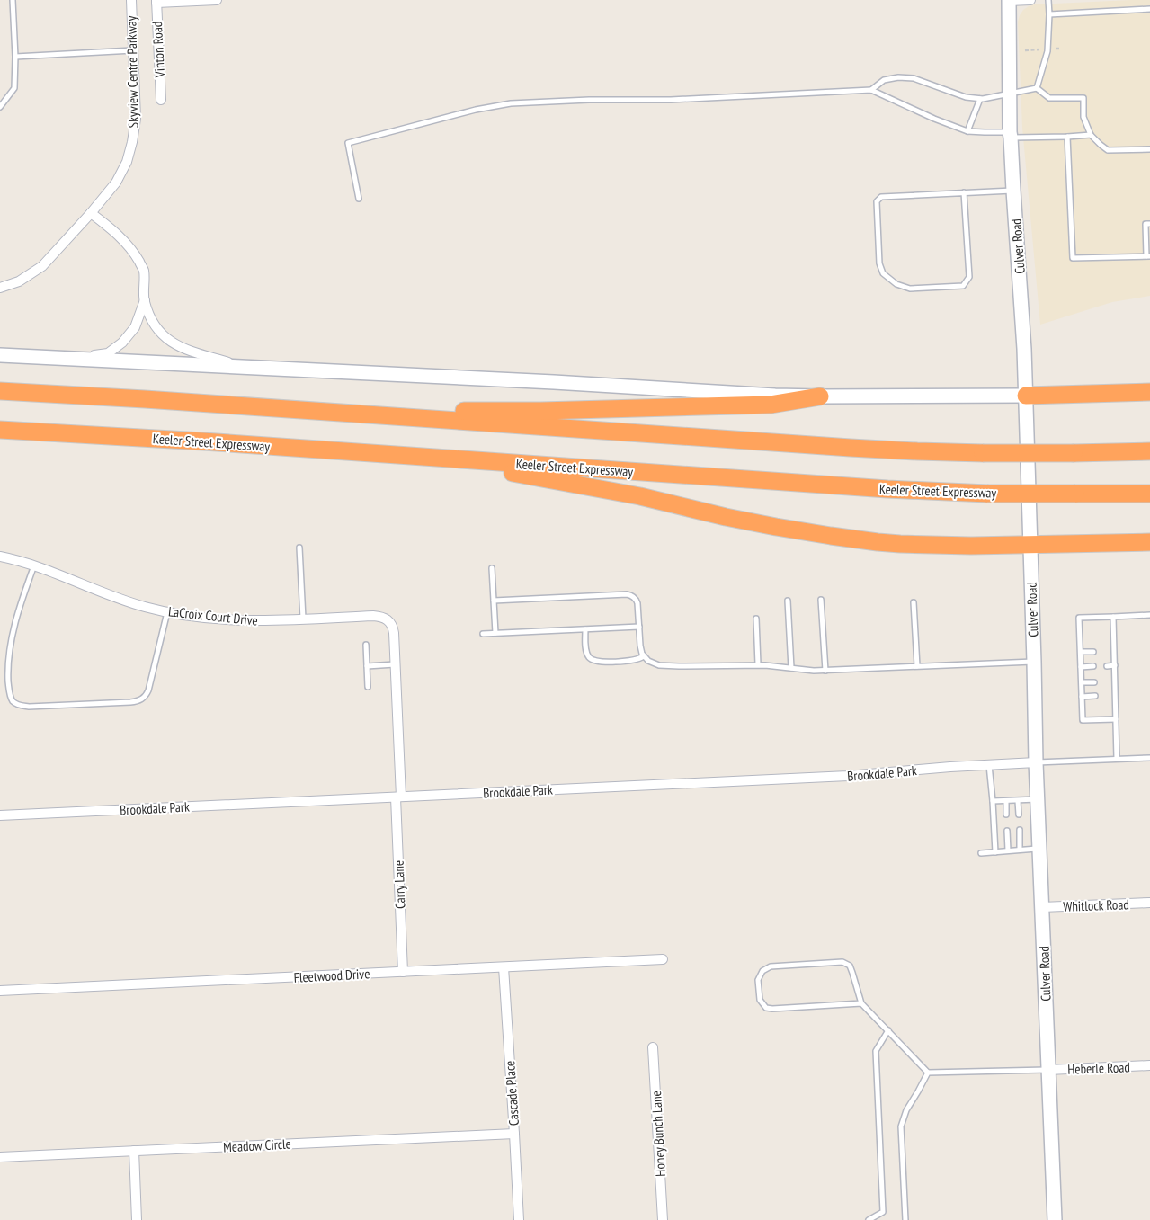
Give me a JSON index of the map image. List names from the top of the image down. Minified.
{"streets":{"highway":["Keeler Street Expressway"],"main road":["Culver Road"],"street":["Vinton Road","Skyview Centre Parkway","LaCroix Court Drive","Brookdale Park","Carry Lane","Whitlock Road","Fleetwood Drive","Heberle Road","Cascade Place","Honey Bunch Lane","Meadow Circle"]},"crossings":[["Culver Road","Brookdale Park"],["Culver Road","Whitlock Road"],["Culver Road","Heberle Road"],["LaCroix Court Drive","Carry Lane"],["Brookdale Park","Carry Lane"],["Carry Lane","Fleetwood Drive"],["Fleetwood Drive","Cascade Place"],["Cascade Place","Meadow Circle"]]}
